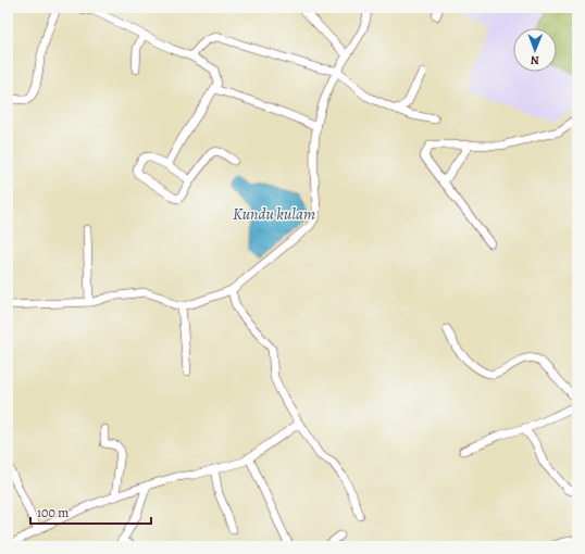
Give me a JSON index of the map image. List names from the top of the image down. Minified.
{"water":["Kundu kulam"],"scale_bar":"100 m","north":"bottom"}
